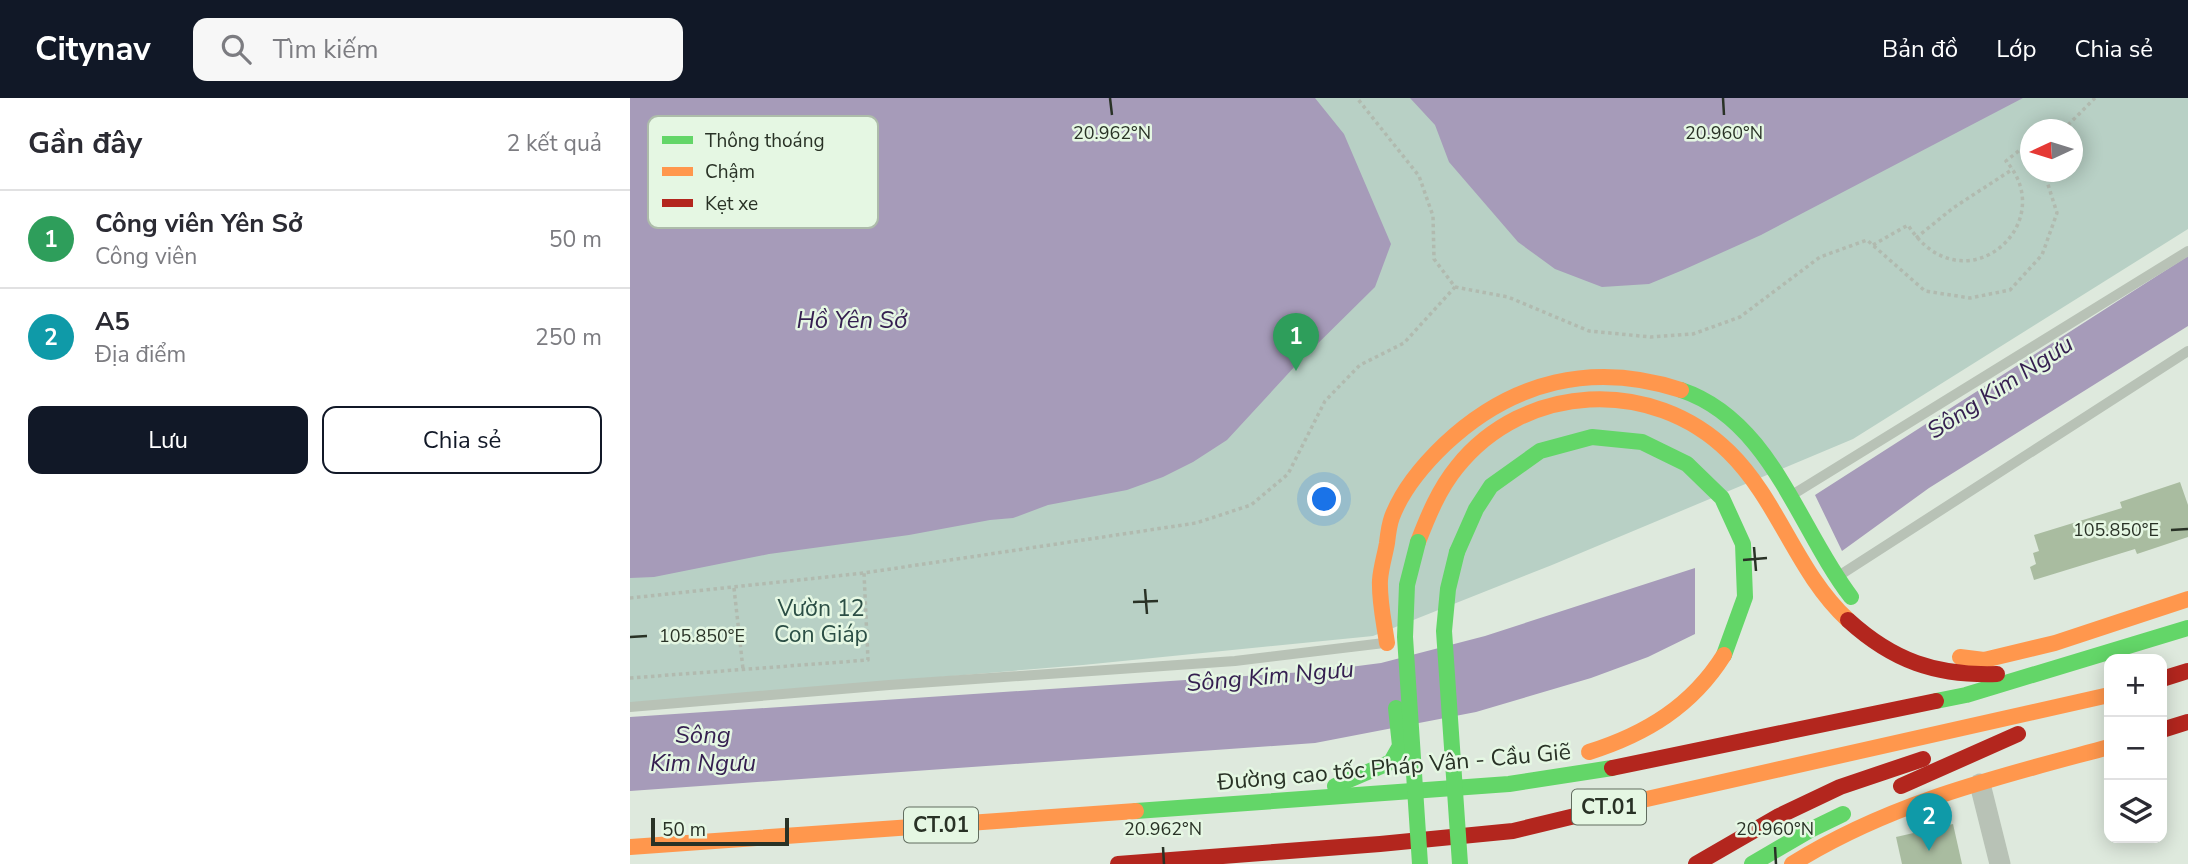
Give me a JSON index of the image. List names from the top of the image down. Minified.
{"streets":{"main road":["Đường cao tốc Pháp Vân - Cầu Giẽ","CT.01"]},"water":["Hồ Yên Sở","Sông Kim Ngưu"],"parks":["Vườn 12 Con Giáp"],"legend":["Thông thoáng","Chậm","Kẹt xe"],"scale_bar":"50 m","north":"left","page":{"header":"Citynav","search":"Tìm kiếm","nav":["Bản đồ","Lớp","Chia sẻ"],"heading":["Gần đây","2 kết quả"],"list":[{"mark":"1","name":"Công viên Yên Sở","note":"Công viên","value":"50 m"},{"mark":"2","name":"A5","note":"Địa điểm","value":"250 m"}],"pins":["1","2"],"buttons":["Lưu","Chia sẻ"],"map_buttons":["+","−"],"scale":"50 m"},"coordinates":["20.962°N","20.960°N","105.850°E"]}
